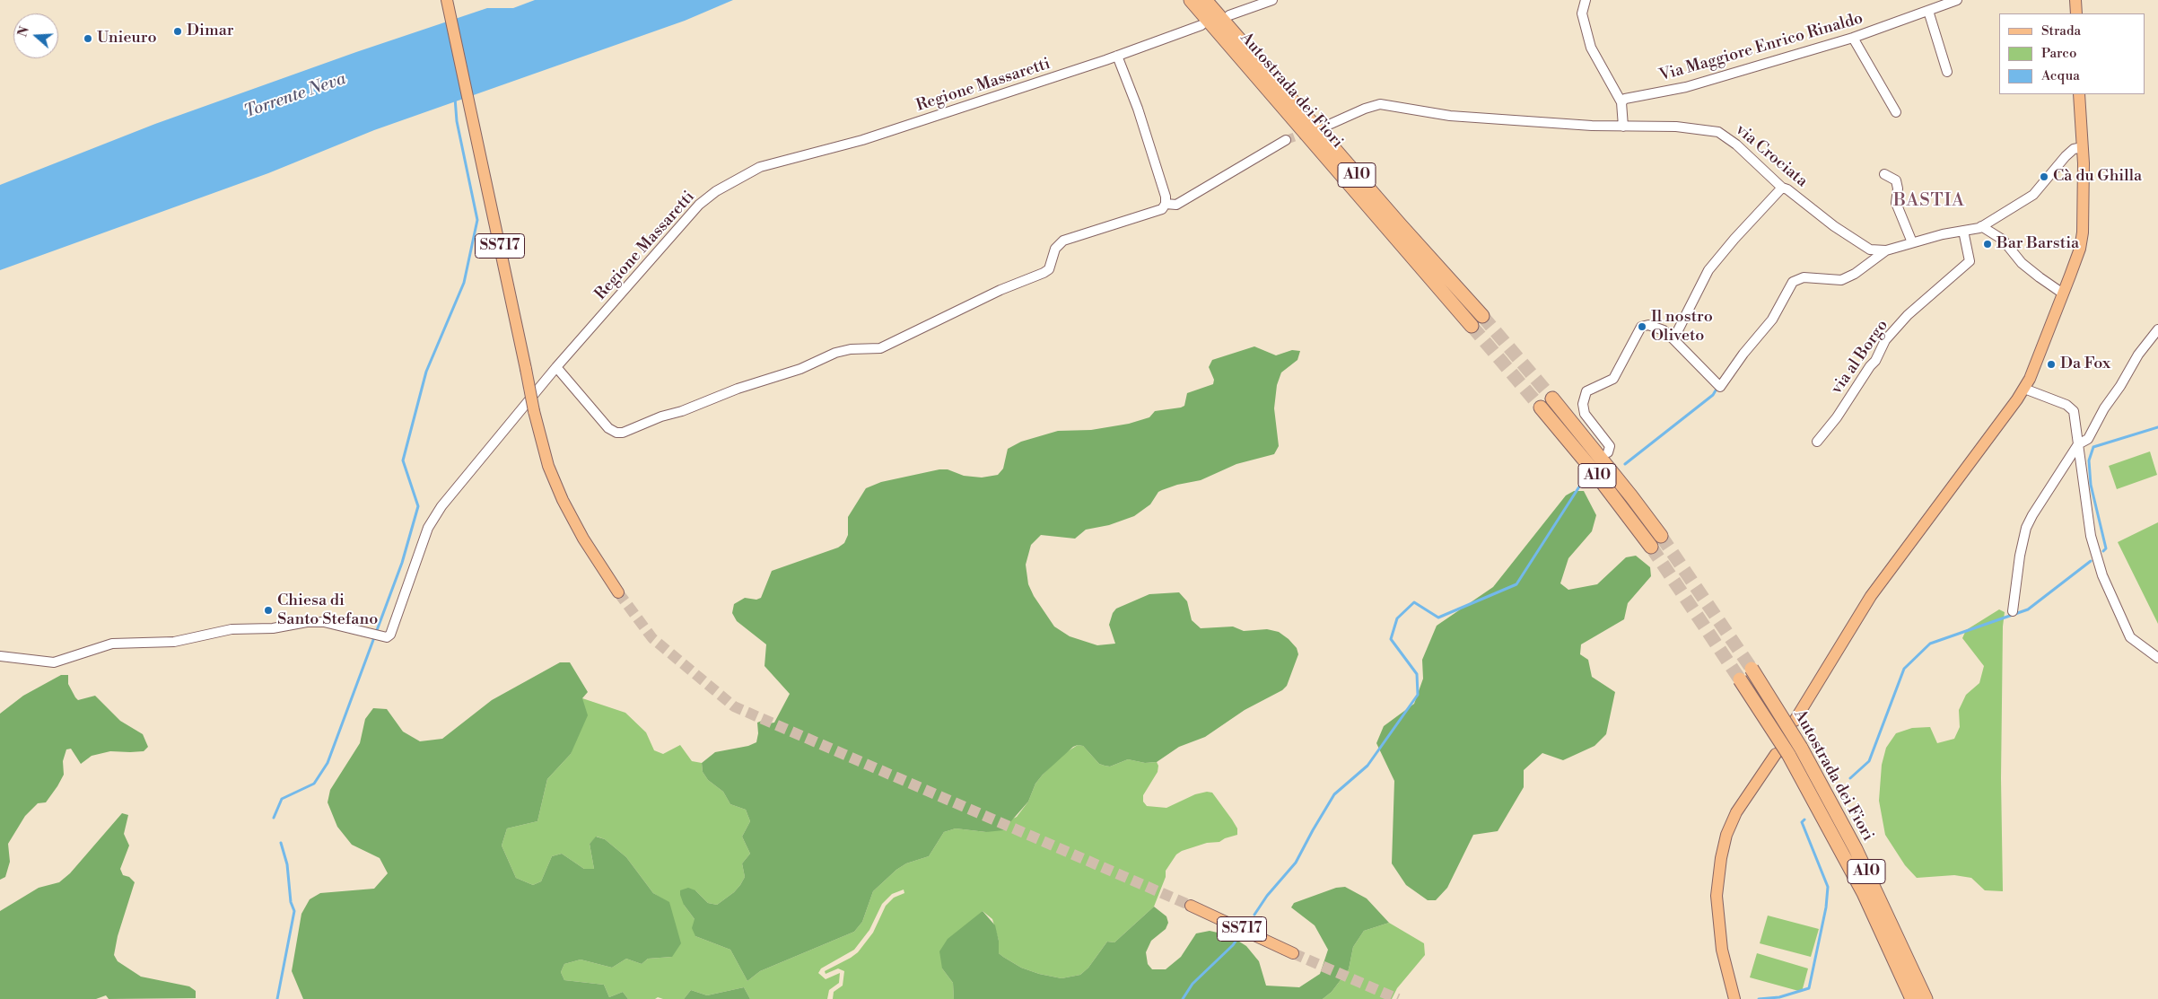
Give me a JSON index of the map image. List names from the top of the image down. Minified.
{"streets":{"highway":["Autostrada dei Fiori","A10"],"main road":["SS717"],"street":["Via Maggiore Enrico Rinaldo","Regione Massaretti","via Crociata","via al Borgo"]},"districts":["BASTIA"],"water":["Torrente Neva"],"places":["Dimar","Unieuro","Cà du Ghilla","Bar Barstia","Il nostro Oliveto","Da Fox","Chiesa di Santo Stefano"],"legend":["Strada","Parco","Acqua"],"north":"left"}
